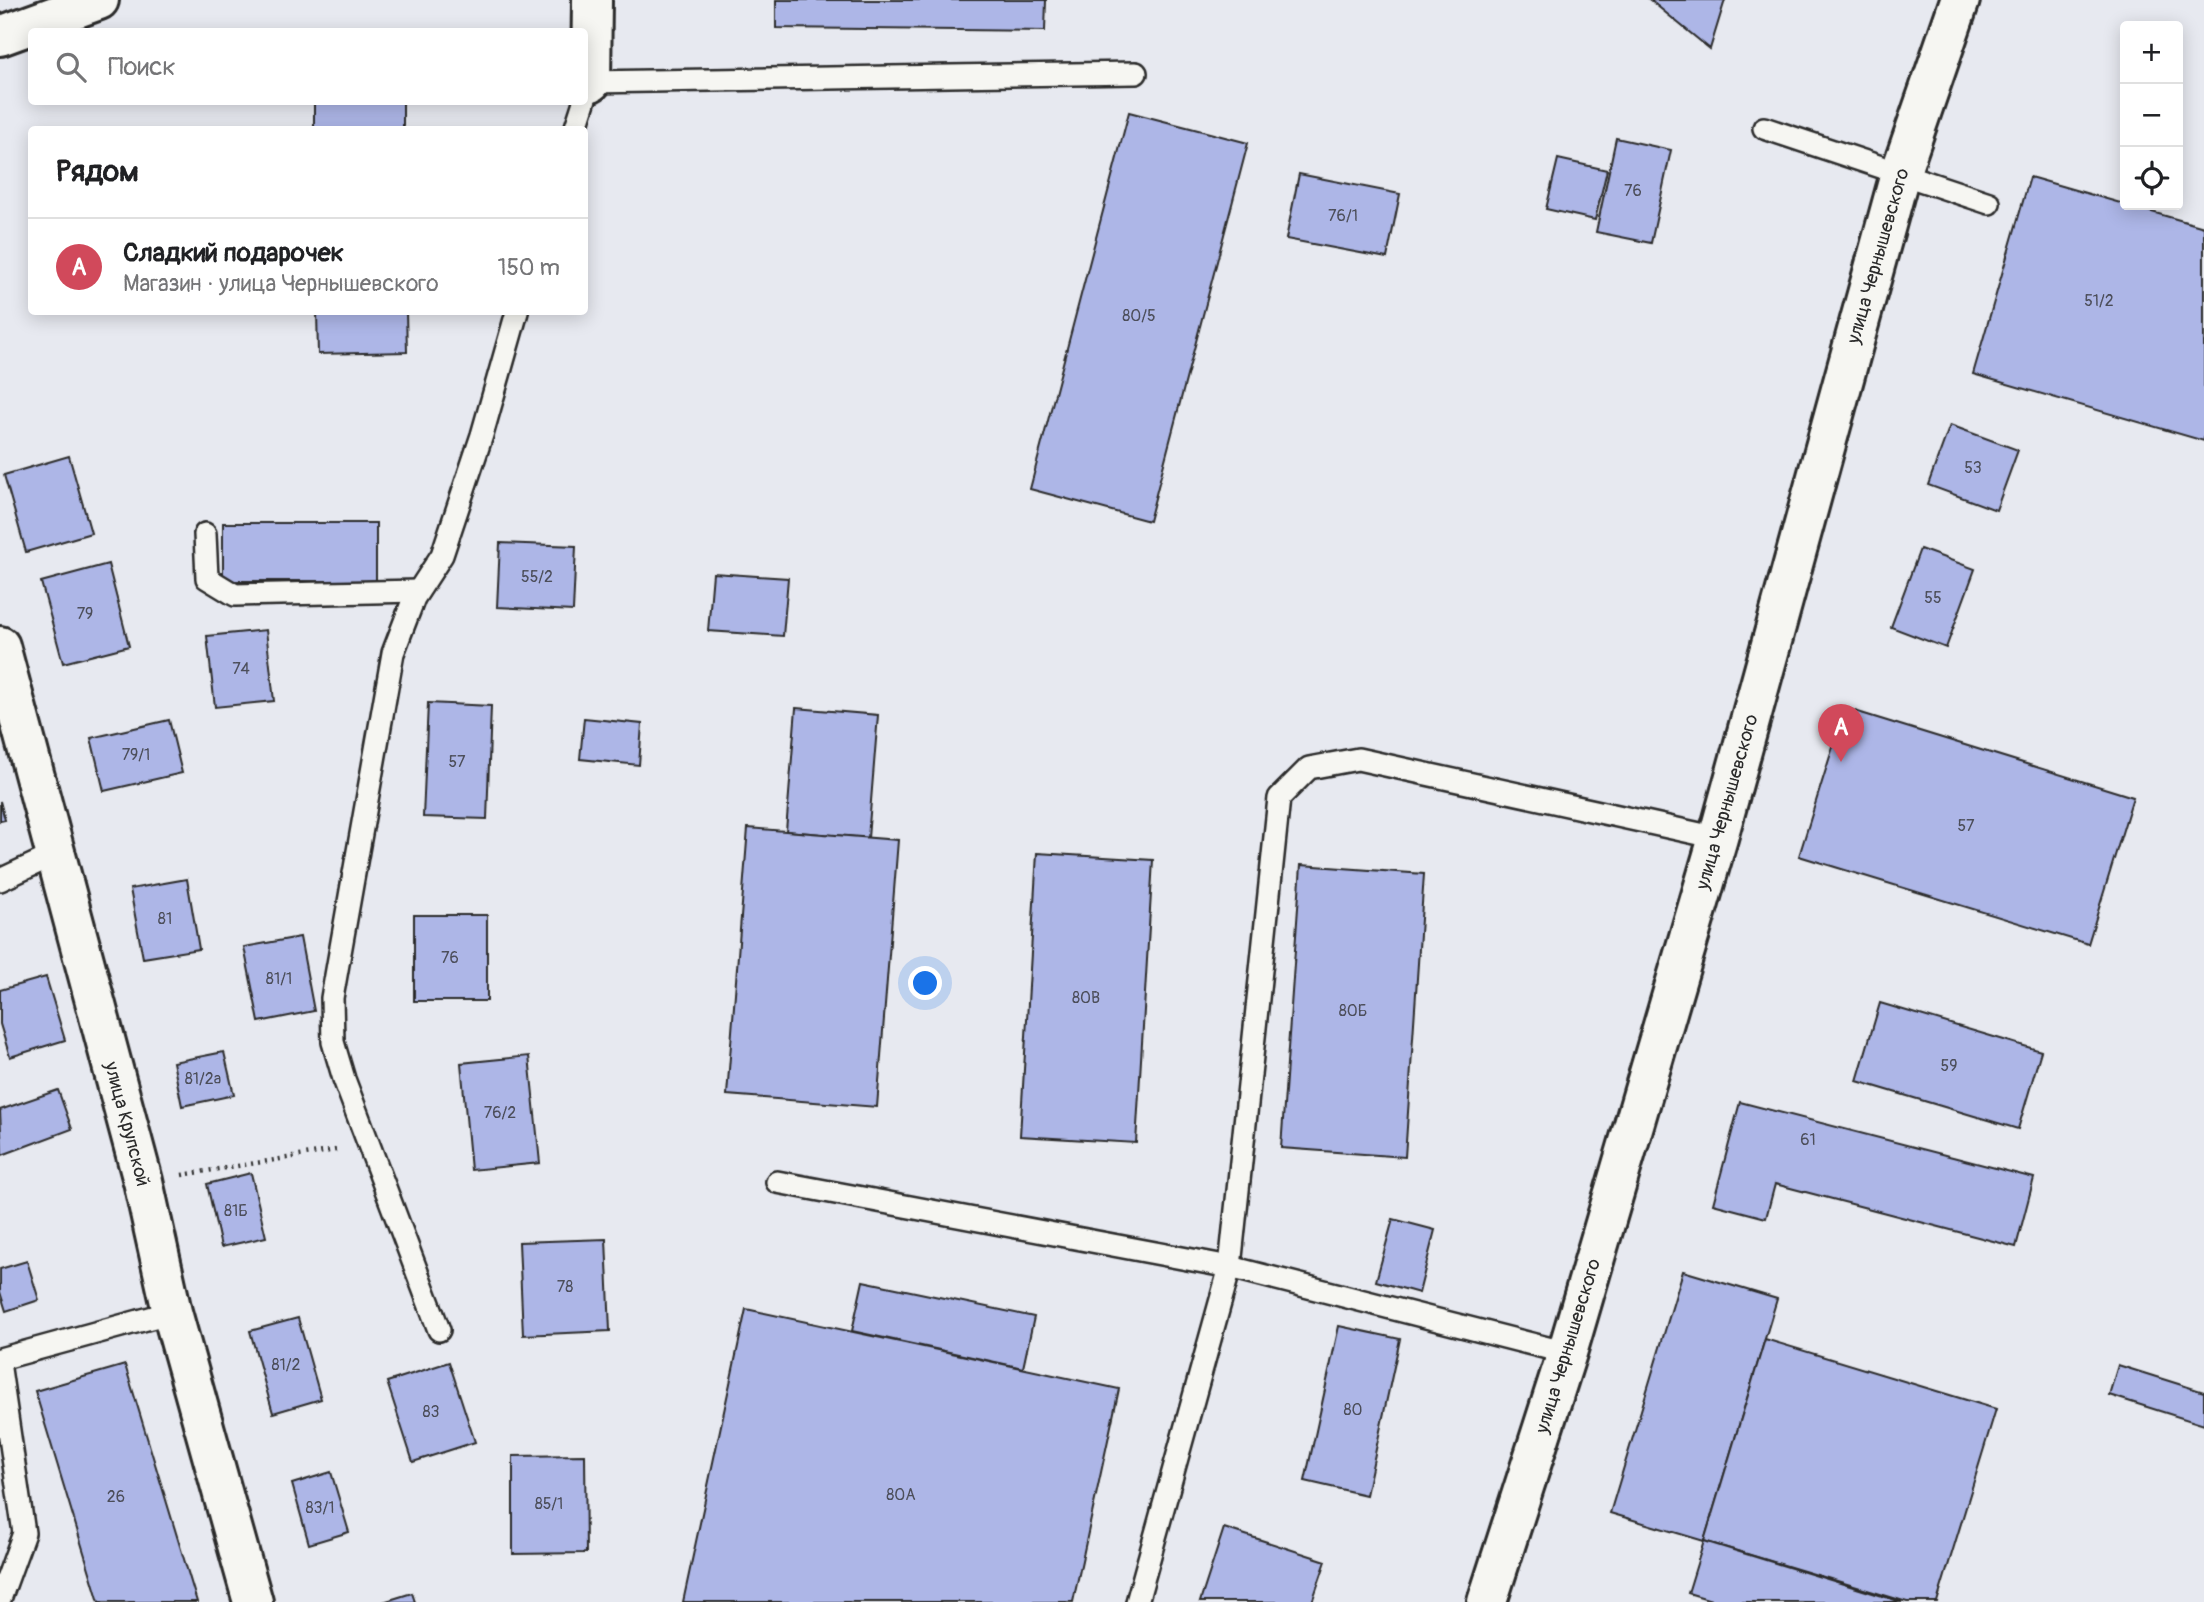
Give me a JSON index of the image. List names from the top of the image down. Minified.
{"streets":{"main road":["улица Чернышевского","улица Крупской"]},"house_numbers":["76","76/1","51/2","80/5","53","55/2","55","79","74","79/1","57","57","81","76","81/1","80В","80Б","59","81/2а","76/2","61","81Б","78","81/2","80","83","80А","26","85/1","83/1"],"page":{"map_buttons":["+","−"],"search":"Поиск","heading":"Рядом","list":[{"mark":"A","name":"Сладкий подарочек","note":"Магазин · улица Чернышевского","value":"150 m"}],"pins":"A"}}
